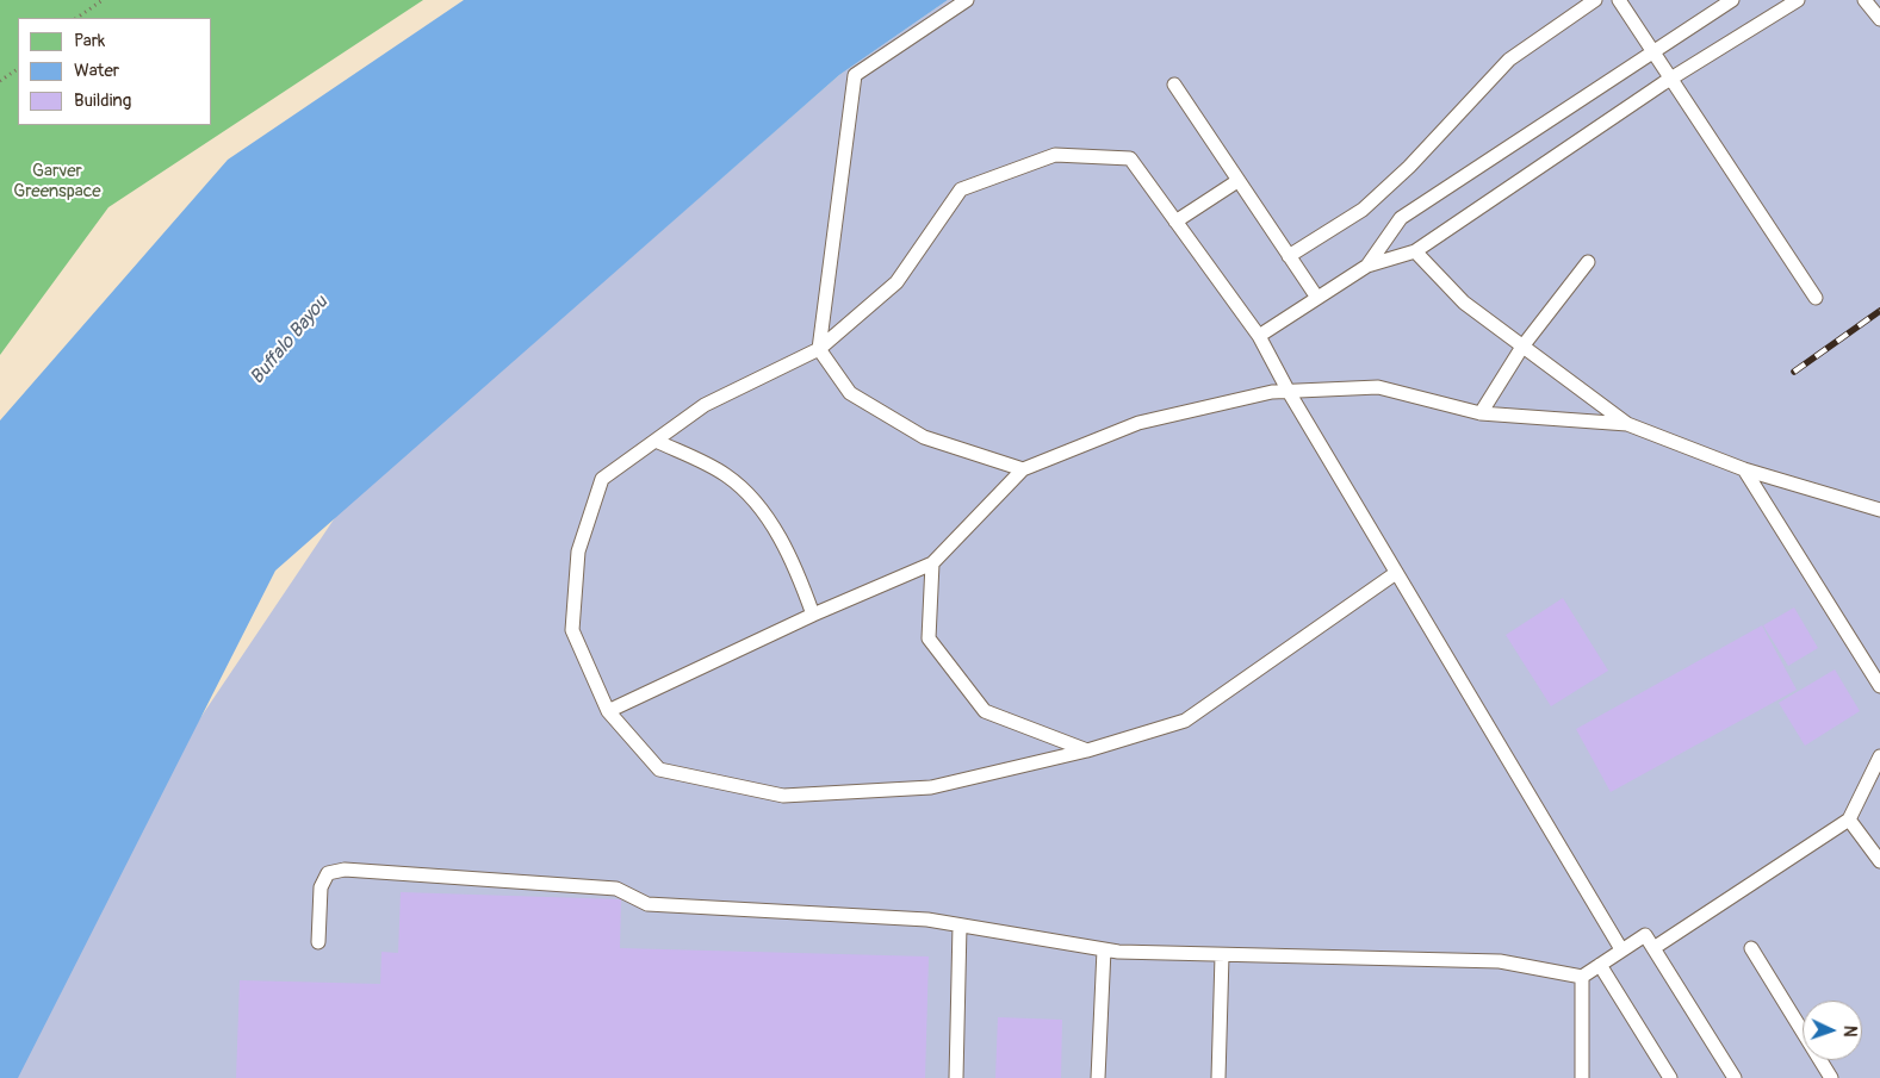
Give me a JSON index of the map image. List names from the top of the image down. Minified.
{"water":["Buffalo Bayou"],"parks":["Garver Greenspace"],"legend":["Park","Water","Building"],"north":"right"}
